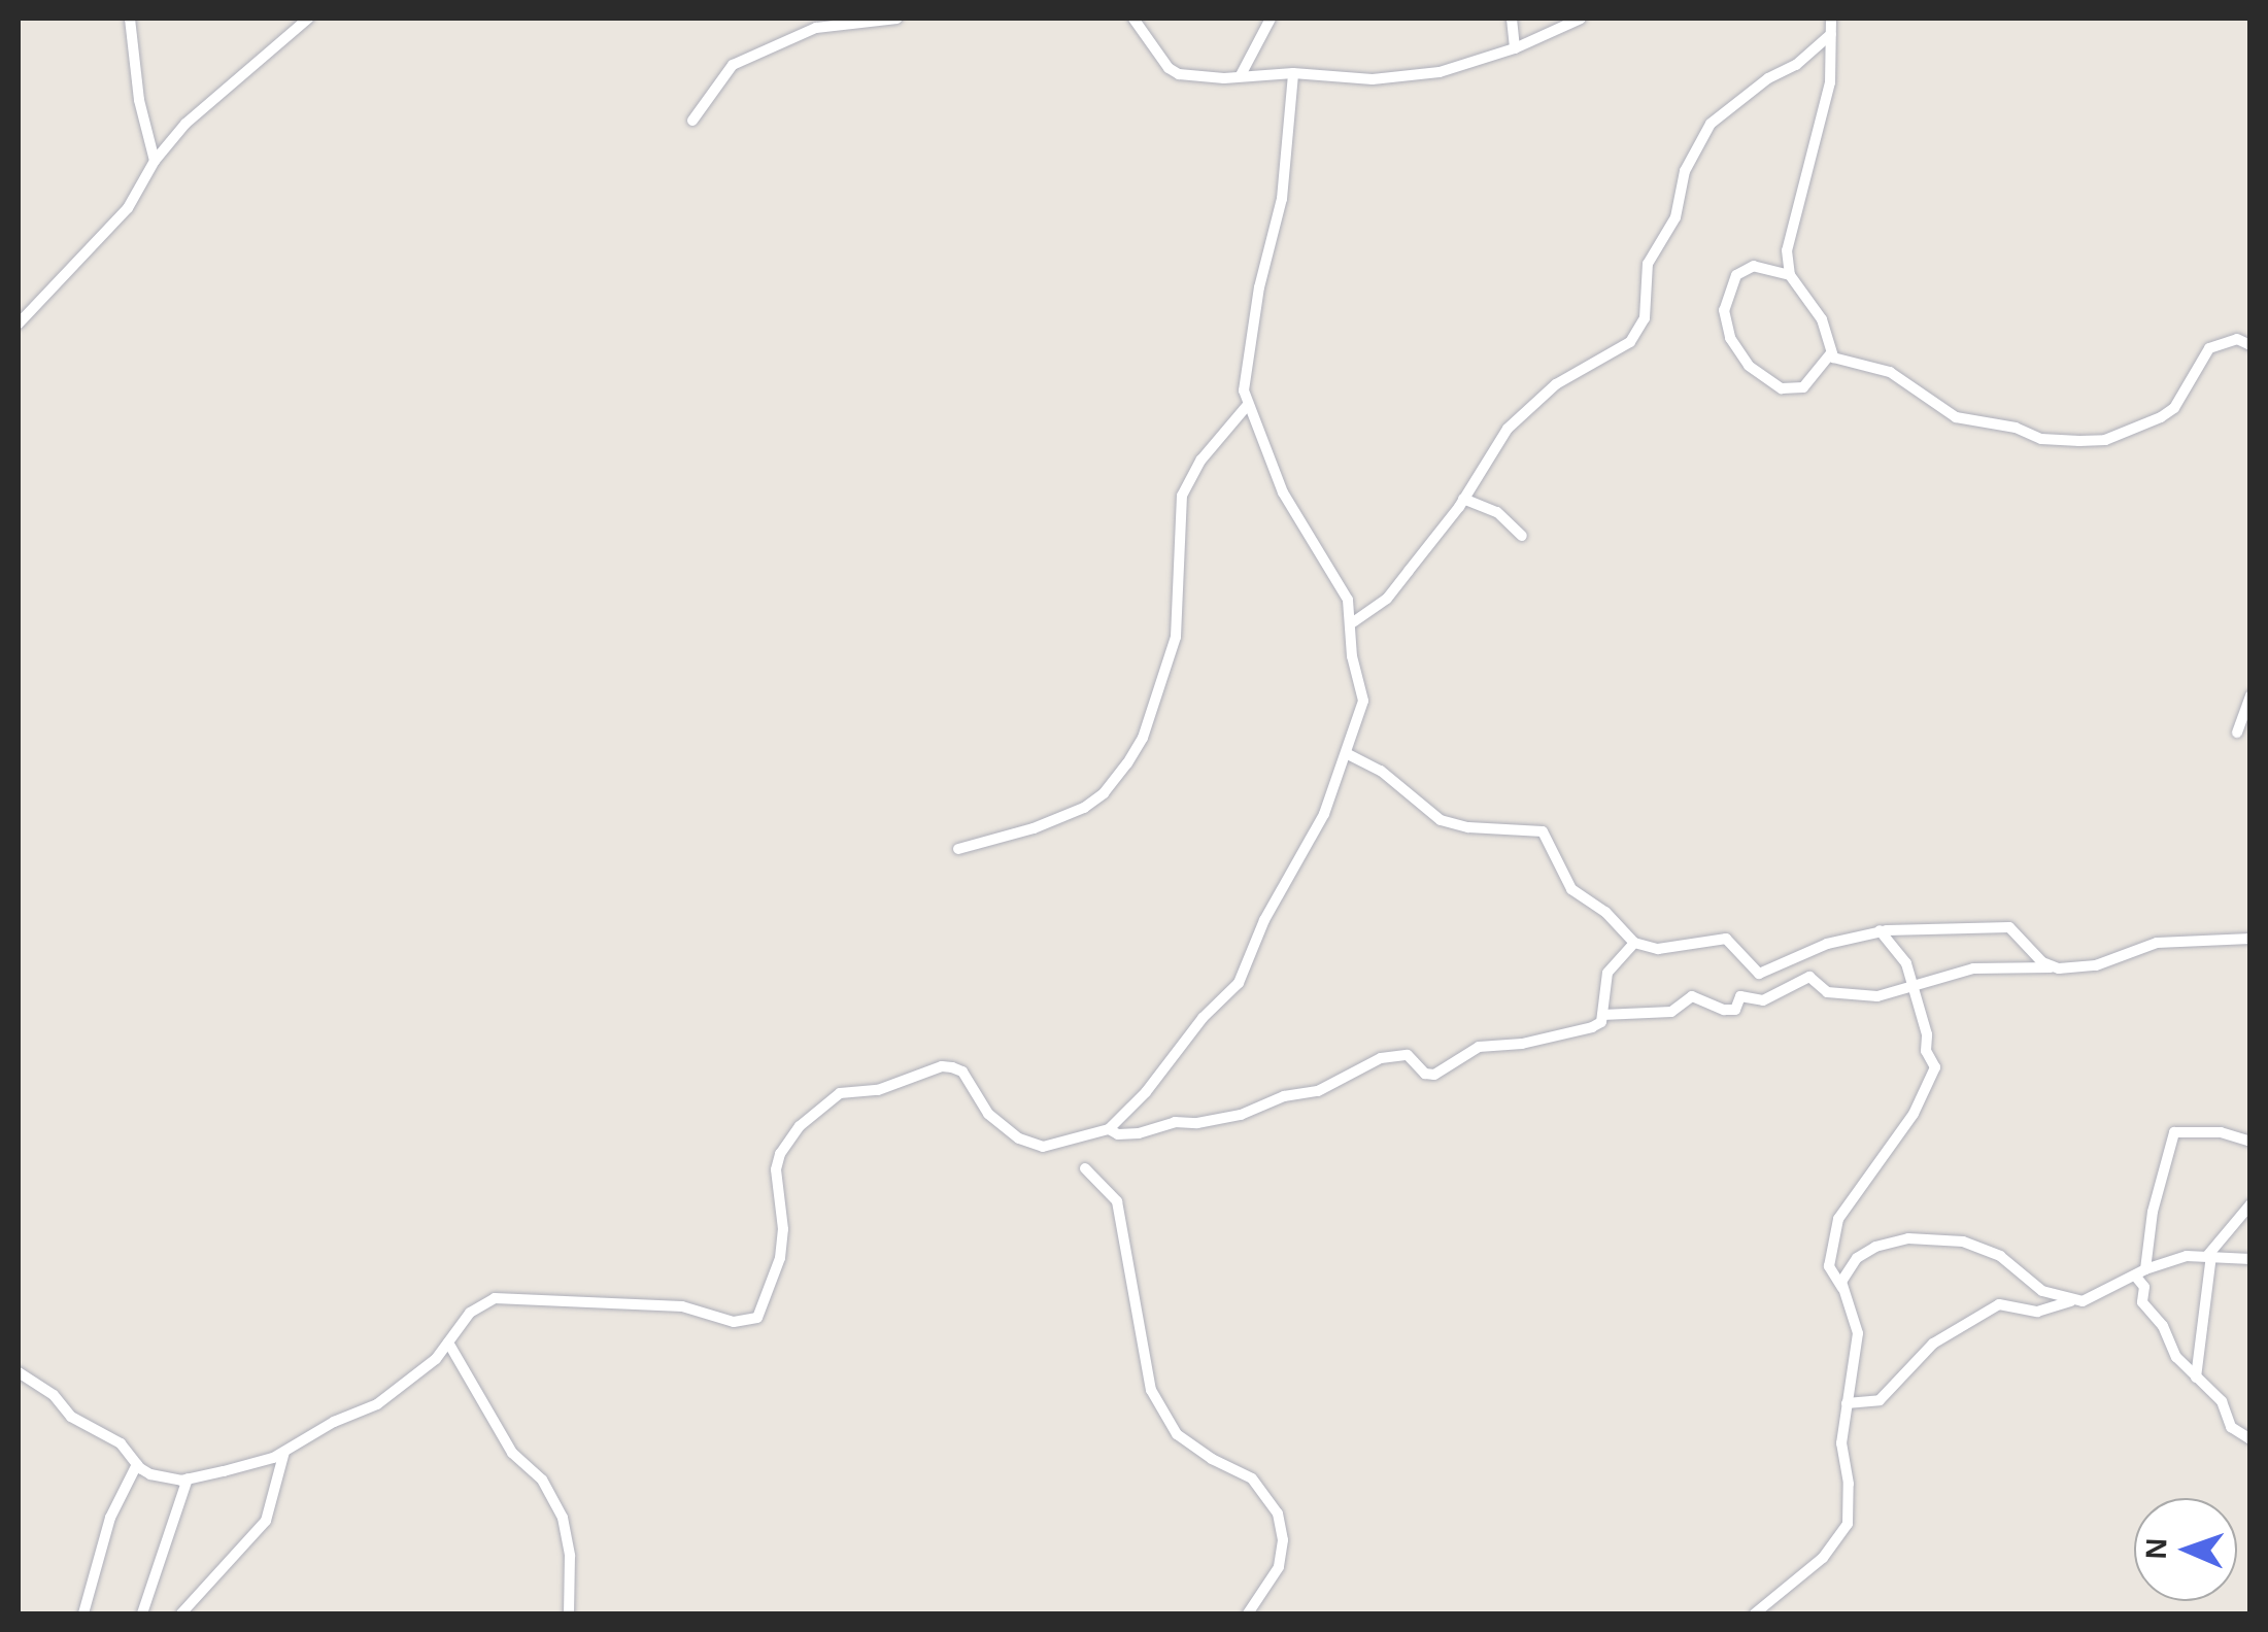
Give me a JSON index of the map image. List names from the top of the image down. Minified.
{"north":"left"}
